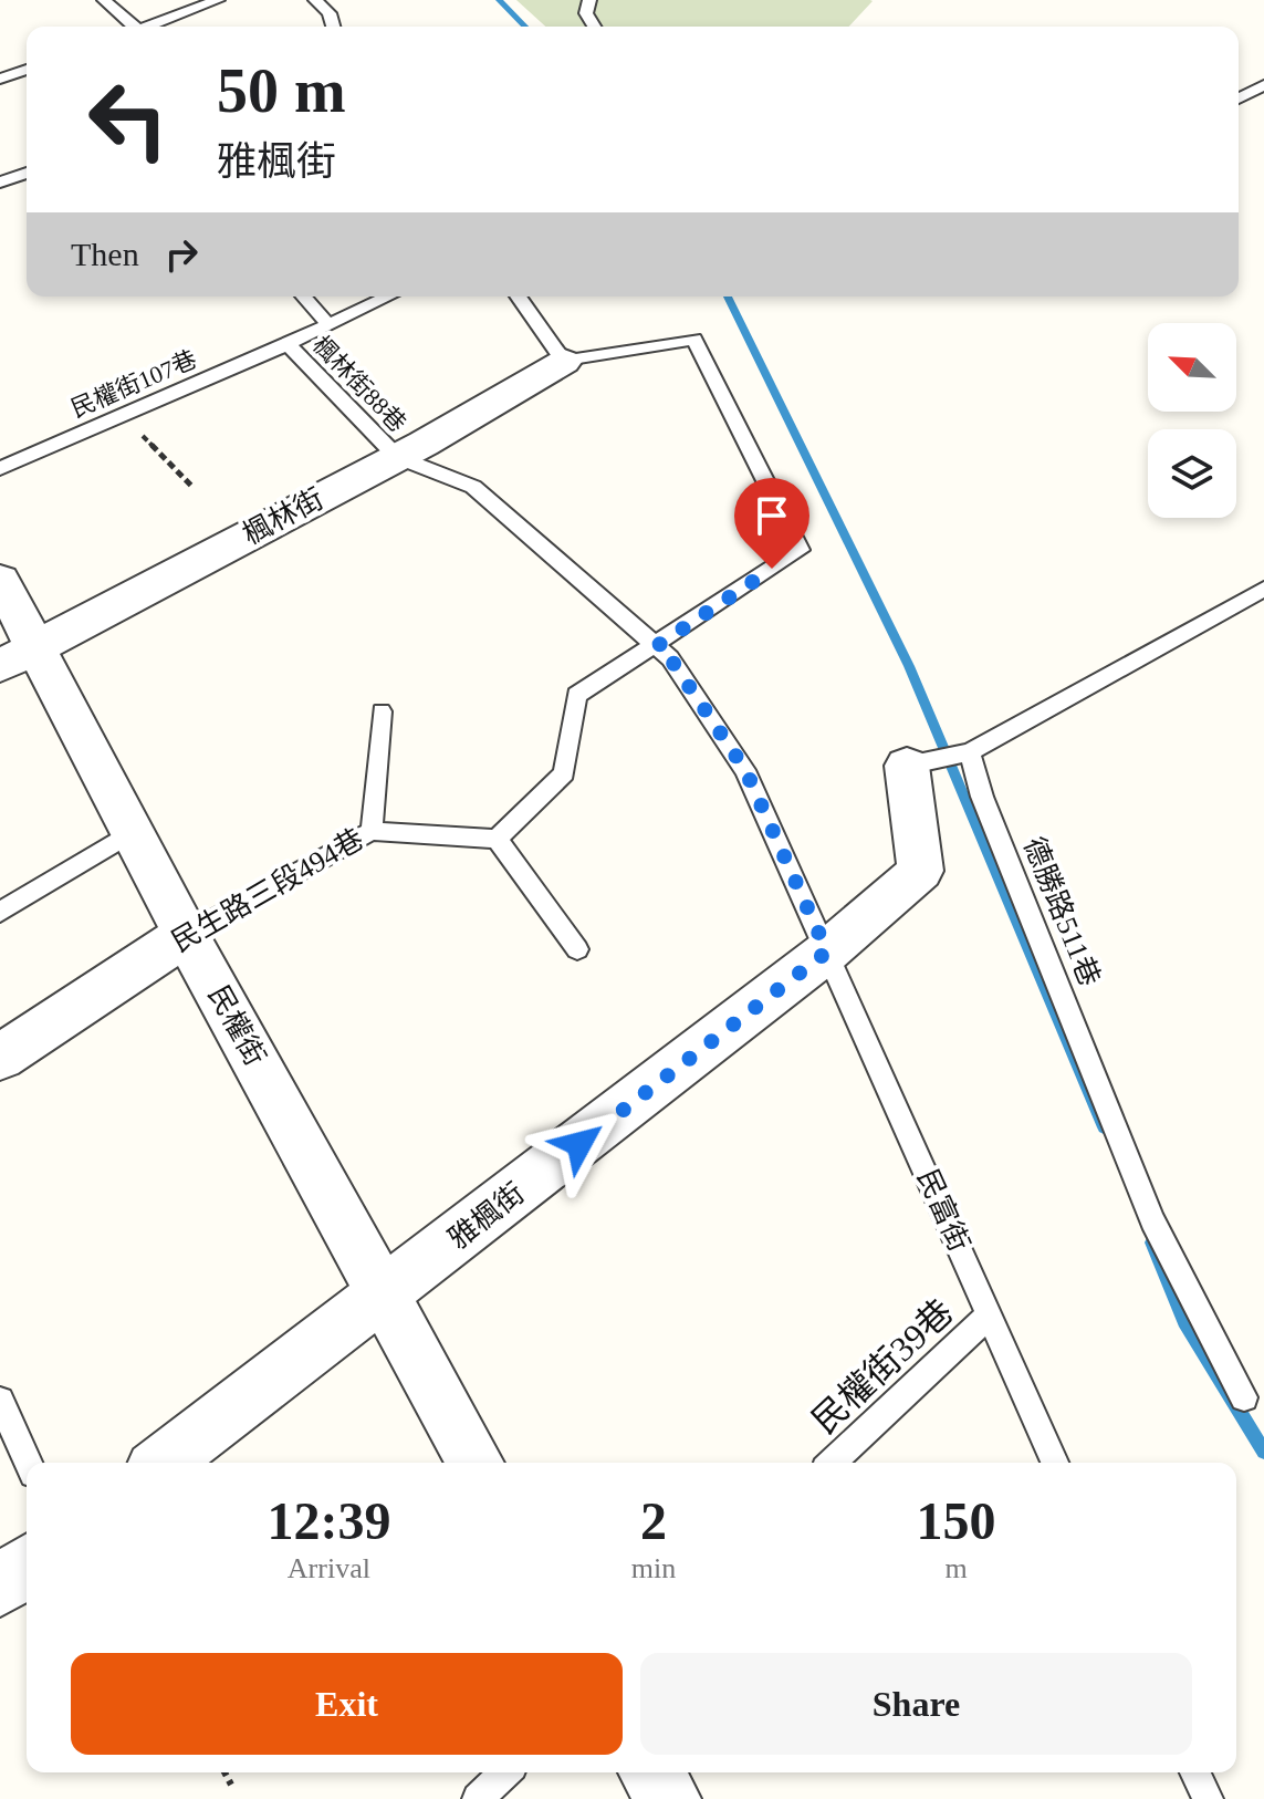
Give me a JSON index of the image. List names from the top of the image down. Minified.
{"streets":{"street":["楓林街","民生路三段494巷","民權街","雅楓街"],"lane":["民權街107巷","楓林街88巷","德勝路511巷","民富街","民權街39巷"]},"crossings":[["民權街107巷","楓林街88巷"],["楓林街88巷","楓林街"],["楓林街","民權街"],["民生路三段494巷","民權街"],["民權街","雅楓街"],["民富街","雅楓街"],["民富街","民權街39巷"]],"north":"top left","page":{"turn":["50 m","雅楓街"],"then":"Then","eta":["12:39","Arrival","2","min","150","m"],"buttons":["Exit","Share"]}}
